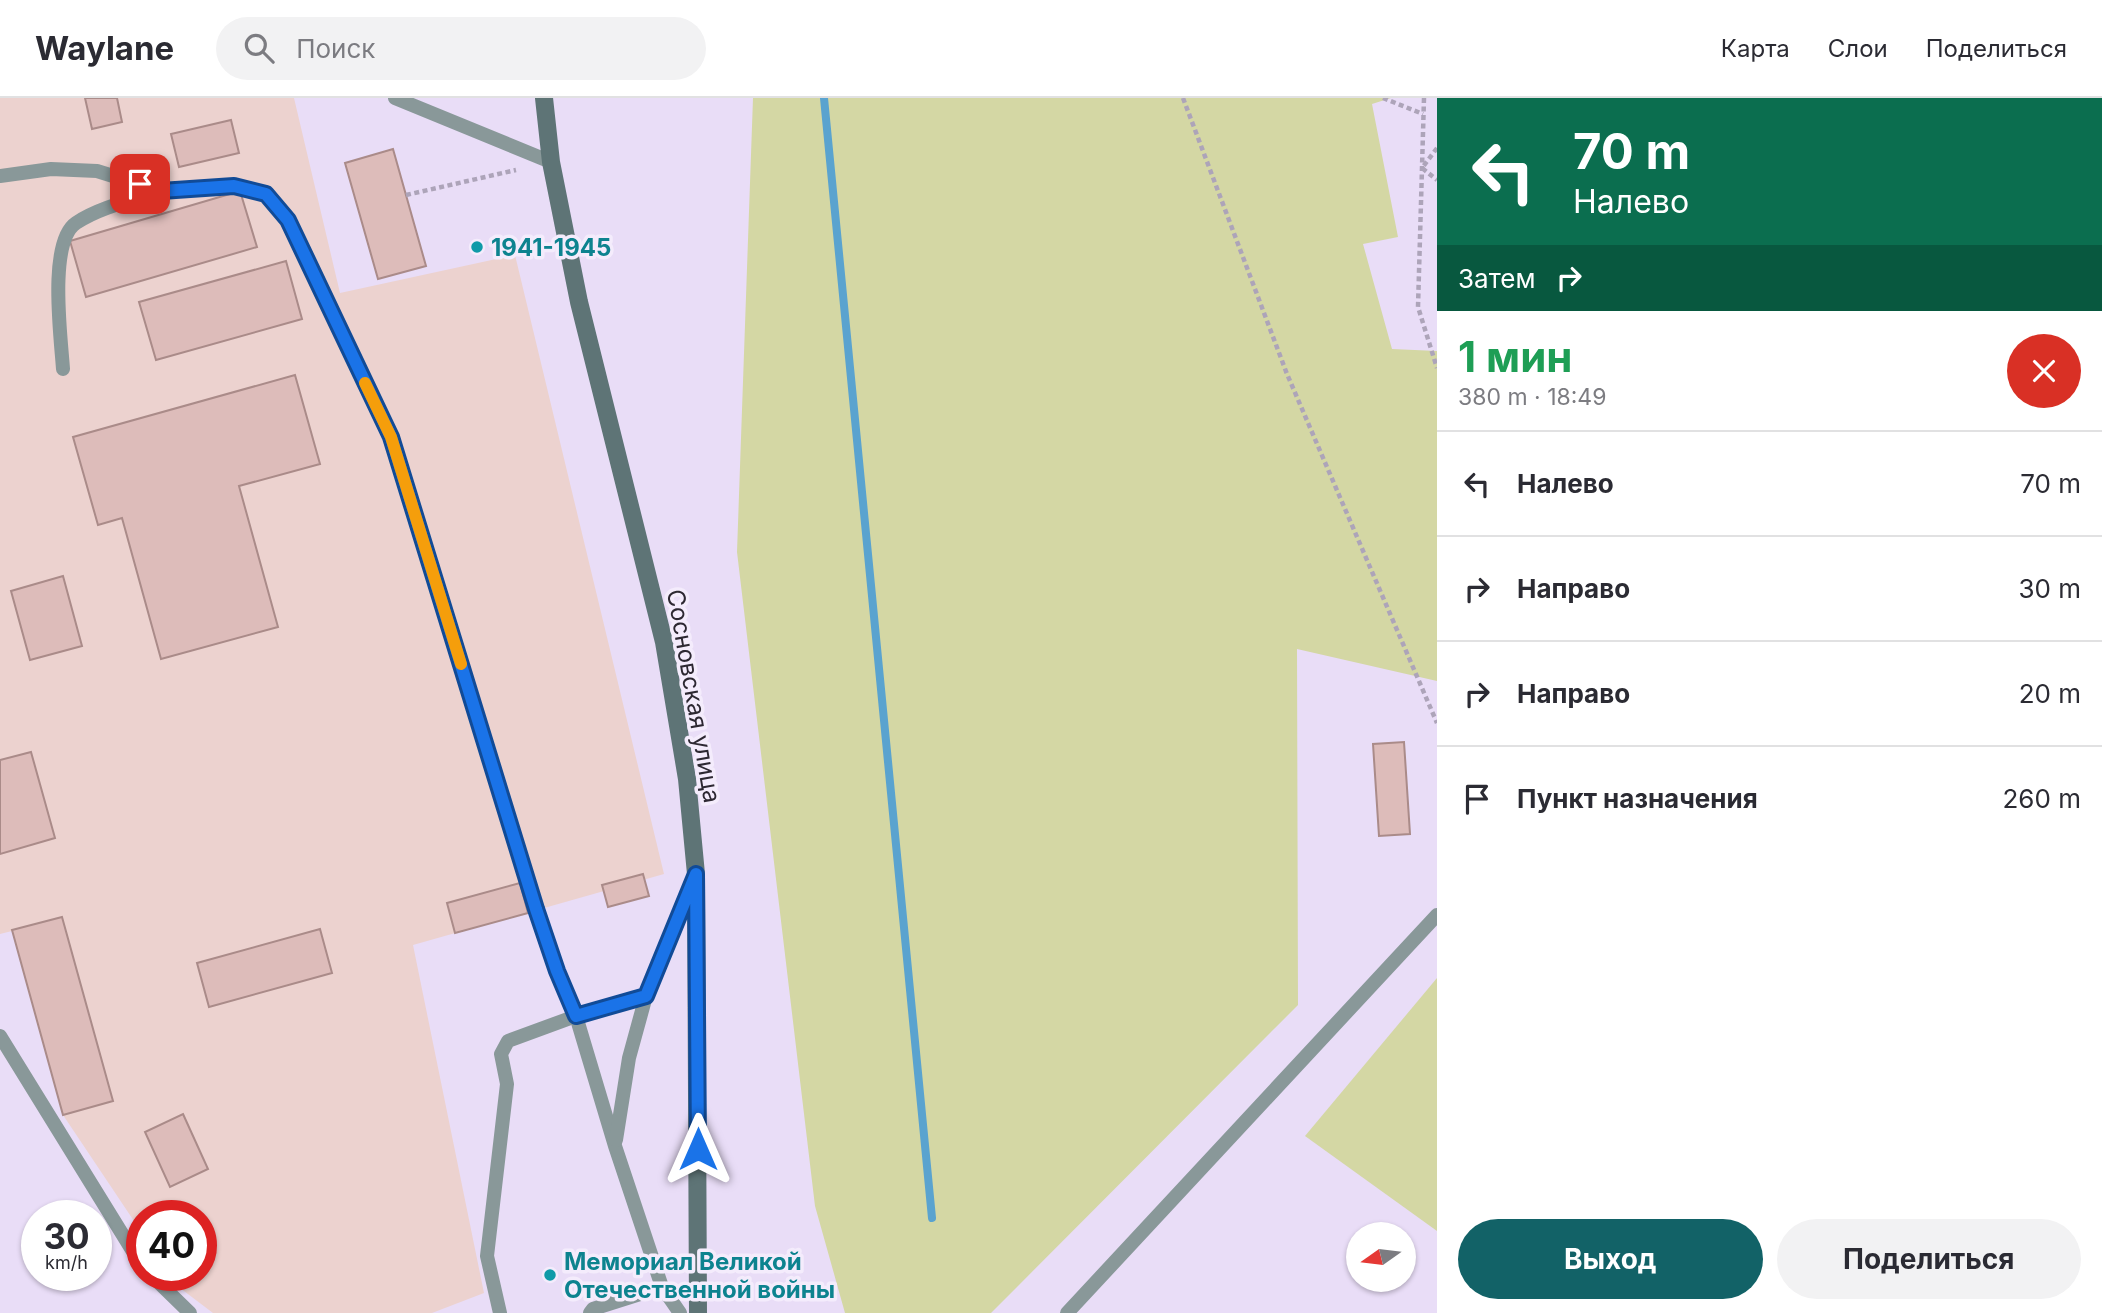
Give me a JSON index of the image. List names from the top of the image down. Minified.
{"streets":{"street":["Сосновская улица"]},"places":["1941-1945","Мемориал Великой Отечественной войны"],"north":"left","page":{"header":"Waylane","search":"Поиск","nav":["Карта","Слои","Поделиться"],"turn":["70 m","Налево"],"then":"Затем","heading":["1 мин","380 m · 18:49"],"list":[{"name":"Налево","value":"70 m"},{"name":"Направо","value":"30 m"},{"name":"Направо","value":"20 m"},{"name":"Пункт назначения","value":"260 m"}],"speed":"30 km/h","limit":"40","buttons":["Выход","Поделиться"]}}
